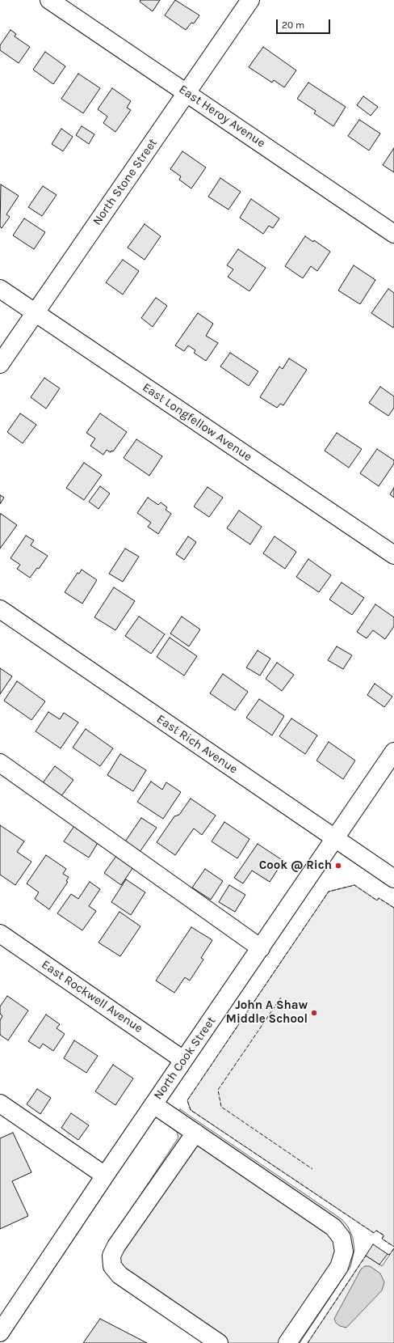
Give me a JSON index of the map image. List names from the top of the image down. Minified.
{"streets":{"street":["East Heroy Avenue","North Stone Street","East Longfellow Avenue","East Rich Avenue","East Rockwell Avenue","North Cook Street"]},"crossings":[["East Heroy Avenue","North Stone Street"],["North Stone Street","East Longfellow Avenue"],["East Rich Avenue","North Cook Street"],["East Rockwell Avenue","North Cook Street"]],"places":["Cook @ Rich","John A Shaw Middle School"],"scale_bar":"20 m"}
